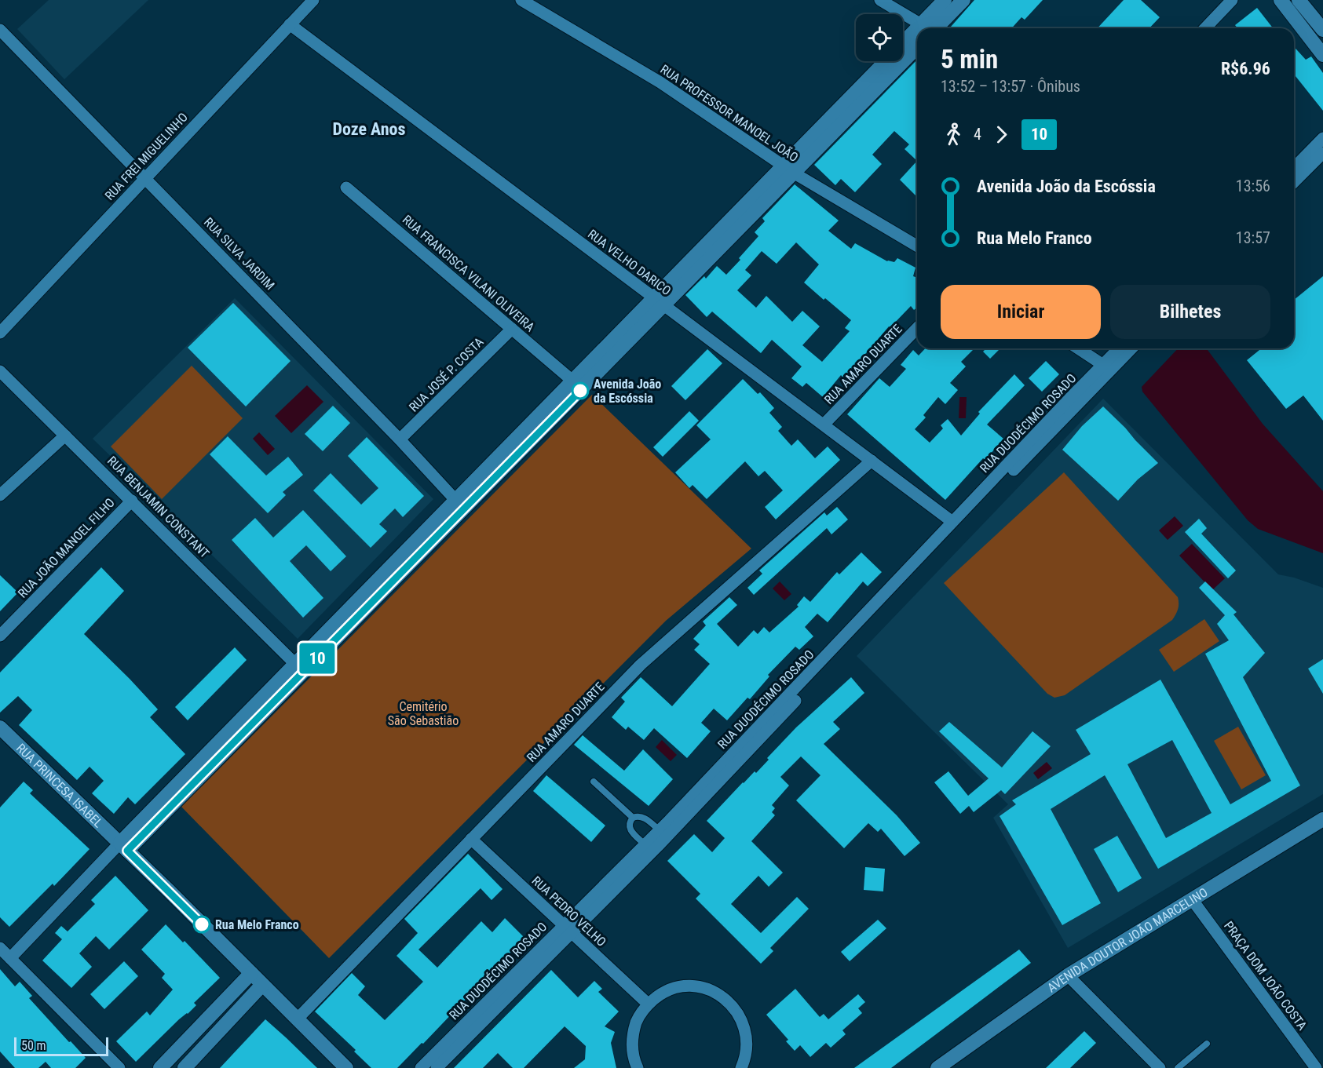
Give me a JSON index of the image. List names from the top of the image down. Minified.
{"streets":{"main road":["RUA PRINCESA ISABEL","AVENIDA DOUTOR JOÃO MARCELINO"],"street":["RUA PROFESSOR MANOEL JOÃO","RUA FREI MIGUELINHO","RUA SILVA JARDIM","RUA VELHO DARICO","RUA FRANCISCA VILANI OLIVEIRA","RUA AMARO DUARTE","RUA JOSÉ P. COSTA","RUA DUODÉCIMO ROSADO","RUA BENJAMIN CONSTANT","RUA JOÃO MANOEL FILHO","RUA PEDRO VELHO","PRAÇA DOM JOÃO COSTA"]},"crossings":[["RUA FREI MIGUELINHO","RUA SILVA JARDIM"],["RUA FREI MIGUELINHO","RUA VELHO DARICO"],["RUA SILVA JARDIM","RUA JOSÉ P. COSTA"],["RUA VELHO DARICO","RUA AMARO DUARTE"],["RUA VELHO DARICO","RUA DUODÉCIMO ROSADO"],["RUA FRANCISCA VILANI OLIVEIRA","RUA JOSÉ P. COSTA"],["RUA AMARO DUARTE","RUA PEDRO VELHO"],["RUA DUODÉCIMO ROSADO","RUA PEDRO VELHO"],["RUA BENJAMIN CONSTANT","RUA JOÃO MANOEL FILHO"],["AVENIDA DOUTOR JOÃO MARCELINO","PRAÇA DOM JOÃO COSTA"]],"districts":["Doze Anos"],"parks":["Cemitério São Sebastião"],"places":["Avenida João da Escóssia","Rua Melo Franco"],"lines":["bus line 10"],"scale_bar":"50 m","page":{"on_map":"10","heading":["5 min","13:52 – 13:57 · Ônibus","R$6.96"],"legs":["4","10"],"list":[{"name":"Avenida João da Escóssia","value":"13:56"},{"name":"Rua Melo Franco","value":"13:57"}],"buttons":["Iniciar","Bilhetes"],"scale":"50 m"}}
